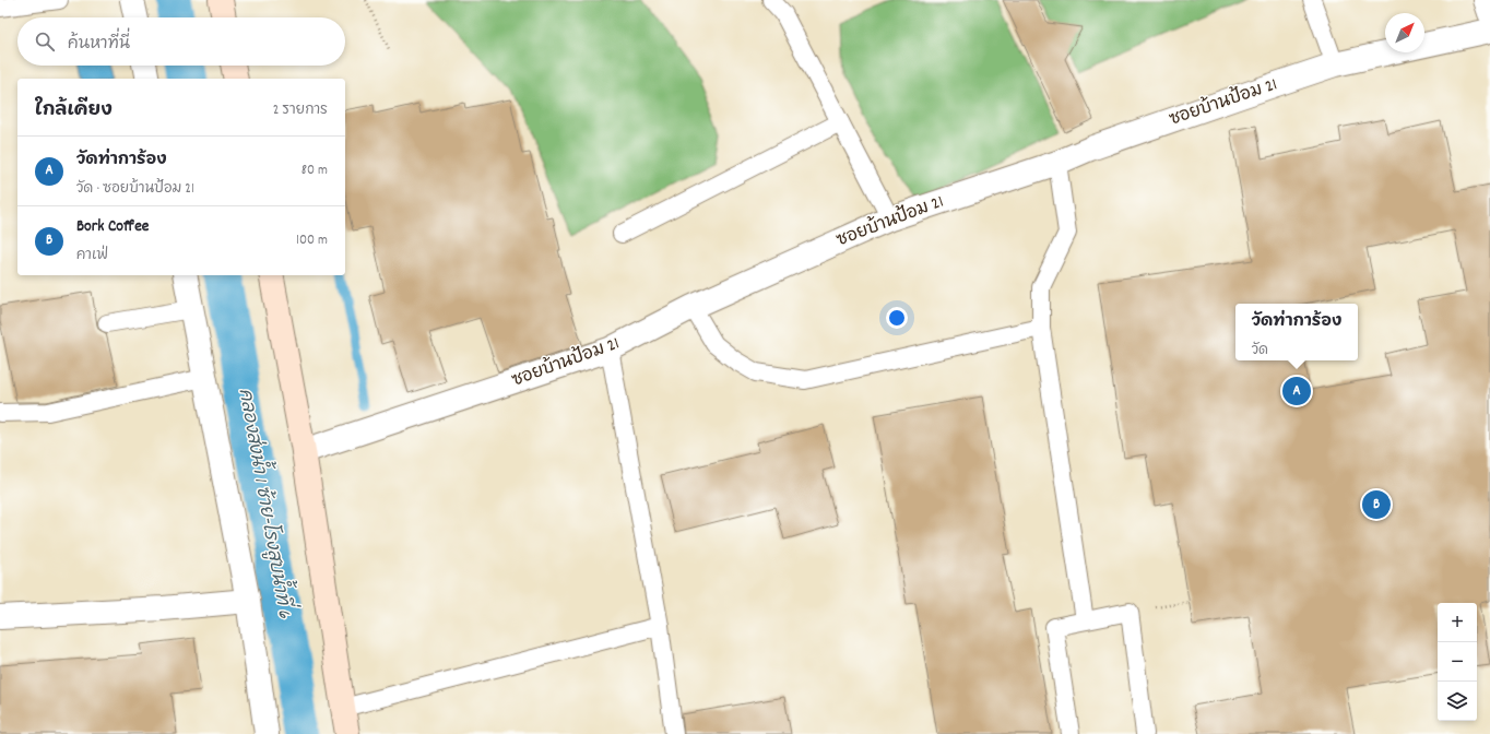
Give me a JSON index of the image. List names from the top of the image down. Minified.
{"streets":{"street":["ซอยบ้านป้อม 21"]},"water":["คลองส่งน้ำ 1 ซ้าย-โรงสูบน้ำที่ 6"],"north":"top right","page":{"search":"ค้นหาที่นี่","heading":["ใกล้เคียง","2 รายการ"],"list":[{"mark":"A","name":"วัดท่าการ้อง","note":"วัด · ซอยบ้านป้อม 21","value":"80 m"},{"mark":"B","name":"Bork Coffee","note":"คาเฟ่","value":"100 m"}],"popup":["วัดท่าการ้อง","วัด"],"pins":["A","B"],"map_buttons":["+","−"]}}
